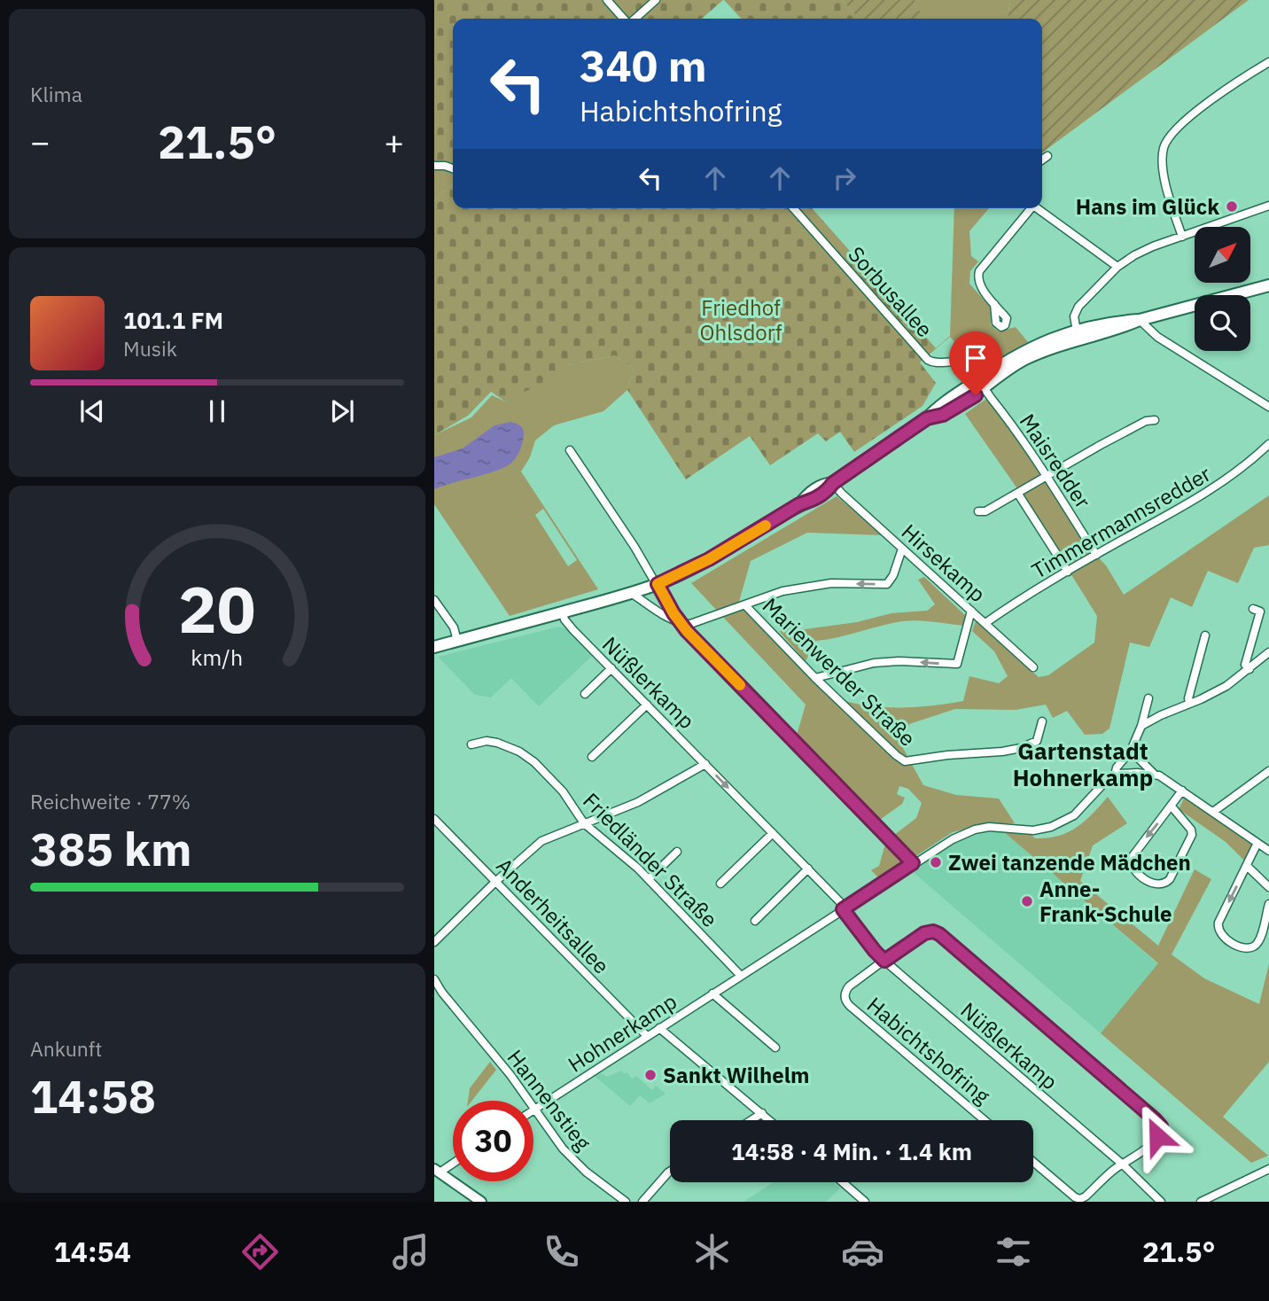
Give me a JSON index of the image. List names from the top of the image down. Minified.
{"streets":{"street":["Sorbusallee","Maisredder","Timmermannsredder","Hirsekamp","Marienwerder Straße","Nüßlerkamp","Friedländer Straße","Anderheitsallee","Hohnerkamp","Habichtshofring","Hannenstieg"]},"crossings":[["Sorbusallee","Maisredder"],["Maisredder","Timmermannsredder"],["Timmermannsredder","Hirsekamp"],["Nüßlerkamp","Hohnerkamp"],["Nüßlerkamp","Habichtshofring"],["Friedländer Straße","Hohnerkamp"],["Anderheitsallee","Hohnerkamp"],["Hohnerkamp","Hannenstieg"]],"districts":["Gartenstadt Hohnerkamp"],"parks":["Friedhof Ohlsdorf"],"places":["Hans im Glück","Zwei tanzende Mädchen","Anne- Frank-Schule","Sankt Wilhelm"],"north":"top right","page":{"tile":["Klima",["Reichweite · 77%","385 km"],["Ankunft","14:58"]],"turn":["340 m","Habichtshofring"],"heat":["−","21.5°","+"],"song":["101.1 FM","Musik"],"limit":"30","trip":"14:58 · 4 Min. · 1.4 km","tabs":["14:54","21.5°"],"gauge":["20","km/h"]}}
